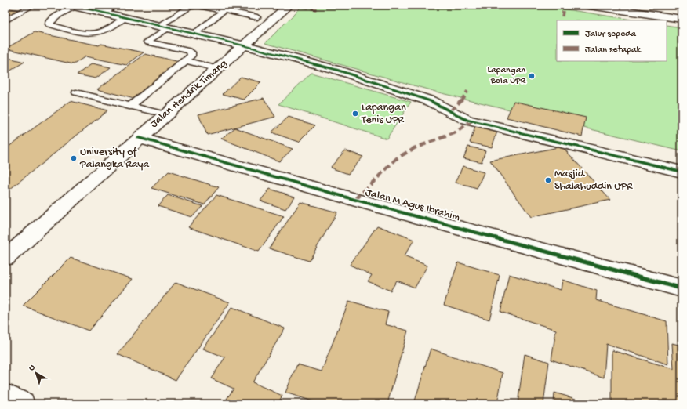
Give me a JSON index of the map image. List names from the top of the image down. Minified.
{"streets":{"street":["Jalan Hendrik Timang","Jalan M Agus Ibrahim"]},"crossings":[["Jalan Hendrik Timang","Jalan M Agus Ibrahim"]],"places":["Lapangan Bola UPR","Lapangan Tenis UPR","University of Palangka Raya","Masjid Shalahuddin UPR"],"legend":["Jalur sepeda","Jalan setapak"],"north":"top left"}
